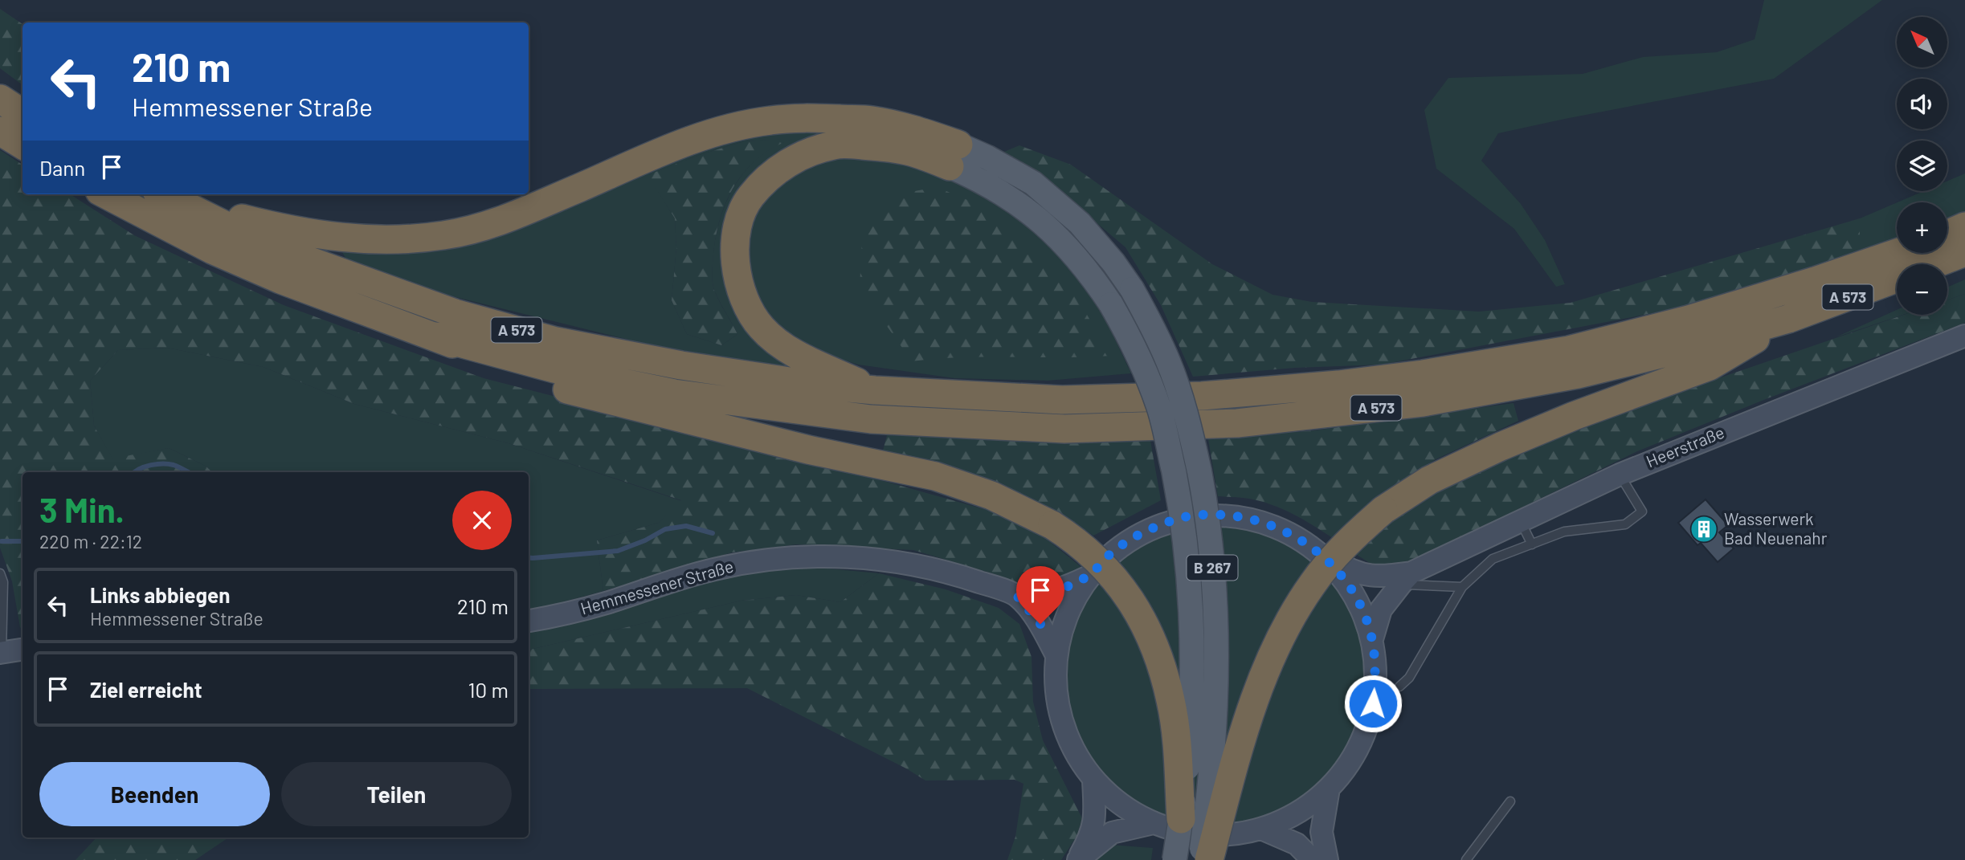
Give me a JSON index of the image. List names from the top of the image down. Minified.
{"streets":{"highway":["A 573"],"main road":["Heerstraße","B 267","Hemmessener Straße"]},"crossings":[["A 573","B 267"]],"places":{"building":["Wasserwerk Bad Neuenahr"]},"north":"top left","page":{"map_buttons":["+","−"],"turn":["210 m","Hemmessener Straße"],"then":"Dann","heading":["3 Min.","220 m · 22:12"],"list":[{"name":"Links abbiegen","note":"Hemmessener Straße","value":"210 m"},{"name":"Ziel erreicht","value":"10 m"}],"buttons":["Beenden","Teilen"]}}
